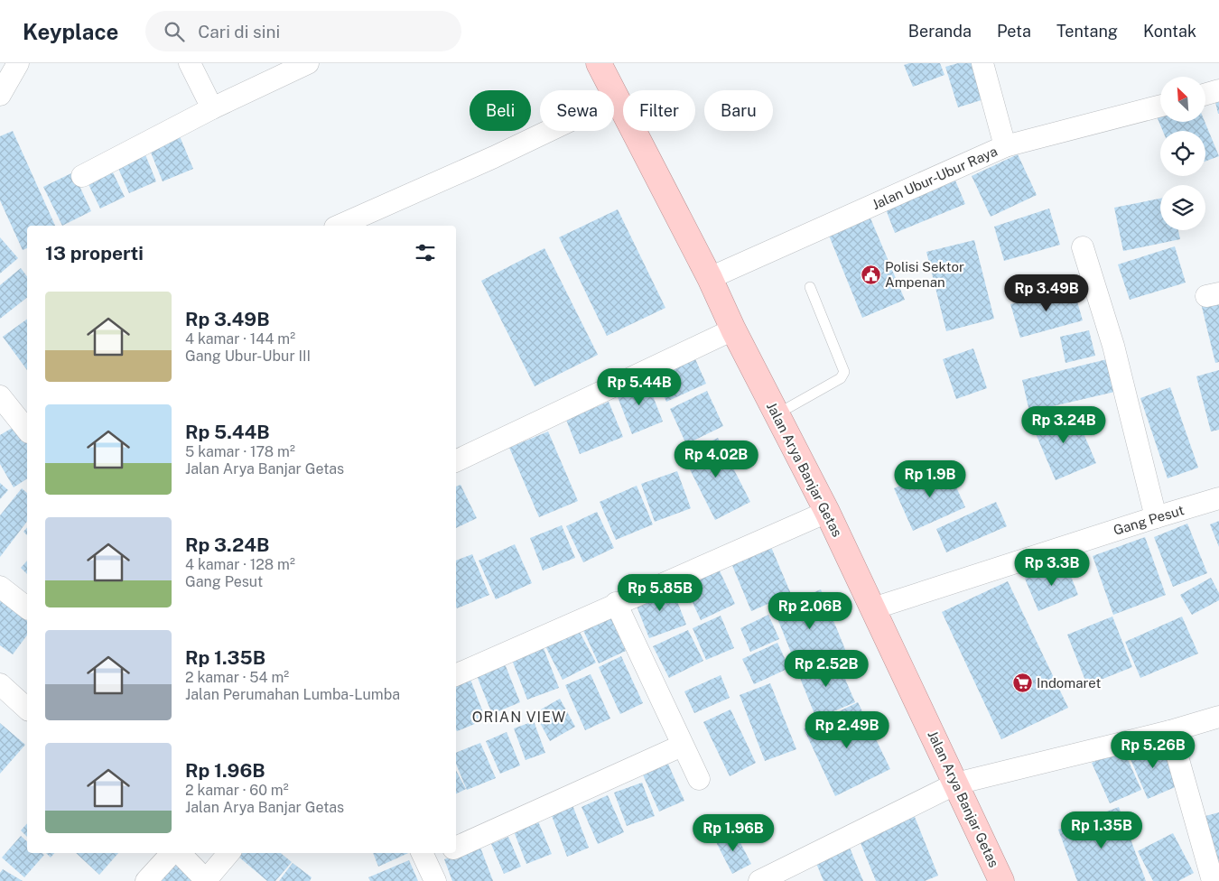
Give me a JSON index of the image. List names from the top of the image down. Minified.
{"streets":{"highway":["Jalan Arya Banjar Getas"],"street":["Jalan Ubur-Ubur Raya","Gang Pesut"]},"crossings":[["Jalan Ubur-Ubur Raya","Jalan Arya Banjar Getas"],["Jalan Arya Banjar Getas","Gang Pesut"]],"districts":["ORIAN VIEW"],"places":{"public building":["Polisi Sektor Ampenan"],"supermarket":["Indomaret"]},"north":"top left","page":{"header":"Keyplace","search":"Cari di sini","nav":["Beranda","Peta","Tentang","Kontak"],"chip":["Beli","Sewa","Filter","Baru"],"heading":"13 properti","price":["Rp 3.49B","Rp 5.44B","Rp 3.24B","Rp 4.02B","Rp 1.9B","Rp 3.3B","Rp 5.85B","Rp 2.06B","Rp 2.52B","Rp 2.49B","Rp 5.26B","Rp 1.35B","Rp 1.96B"],"list":[{"name":"Rp 3.49B","note":"4 kamar · 144 m² · Gang Ubur-Ubur III"},{"name":"Rp 5.44B","note":"5 kamar · 178 m² · Jalan Arya Banjar Getas"},{"name":"Rp 3.24B","note":"4 kamar · 128 m² · Gang Pesut"},{"name":"Rp 1.35B","note":"2 kamar · 54 m² · Jalan Perumahan Lumba-Lumba"},{"name":"Rp 1.96B","note":"2 kamar · 60 m² · Jalan Arya Banjar Getas"}]}}
